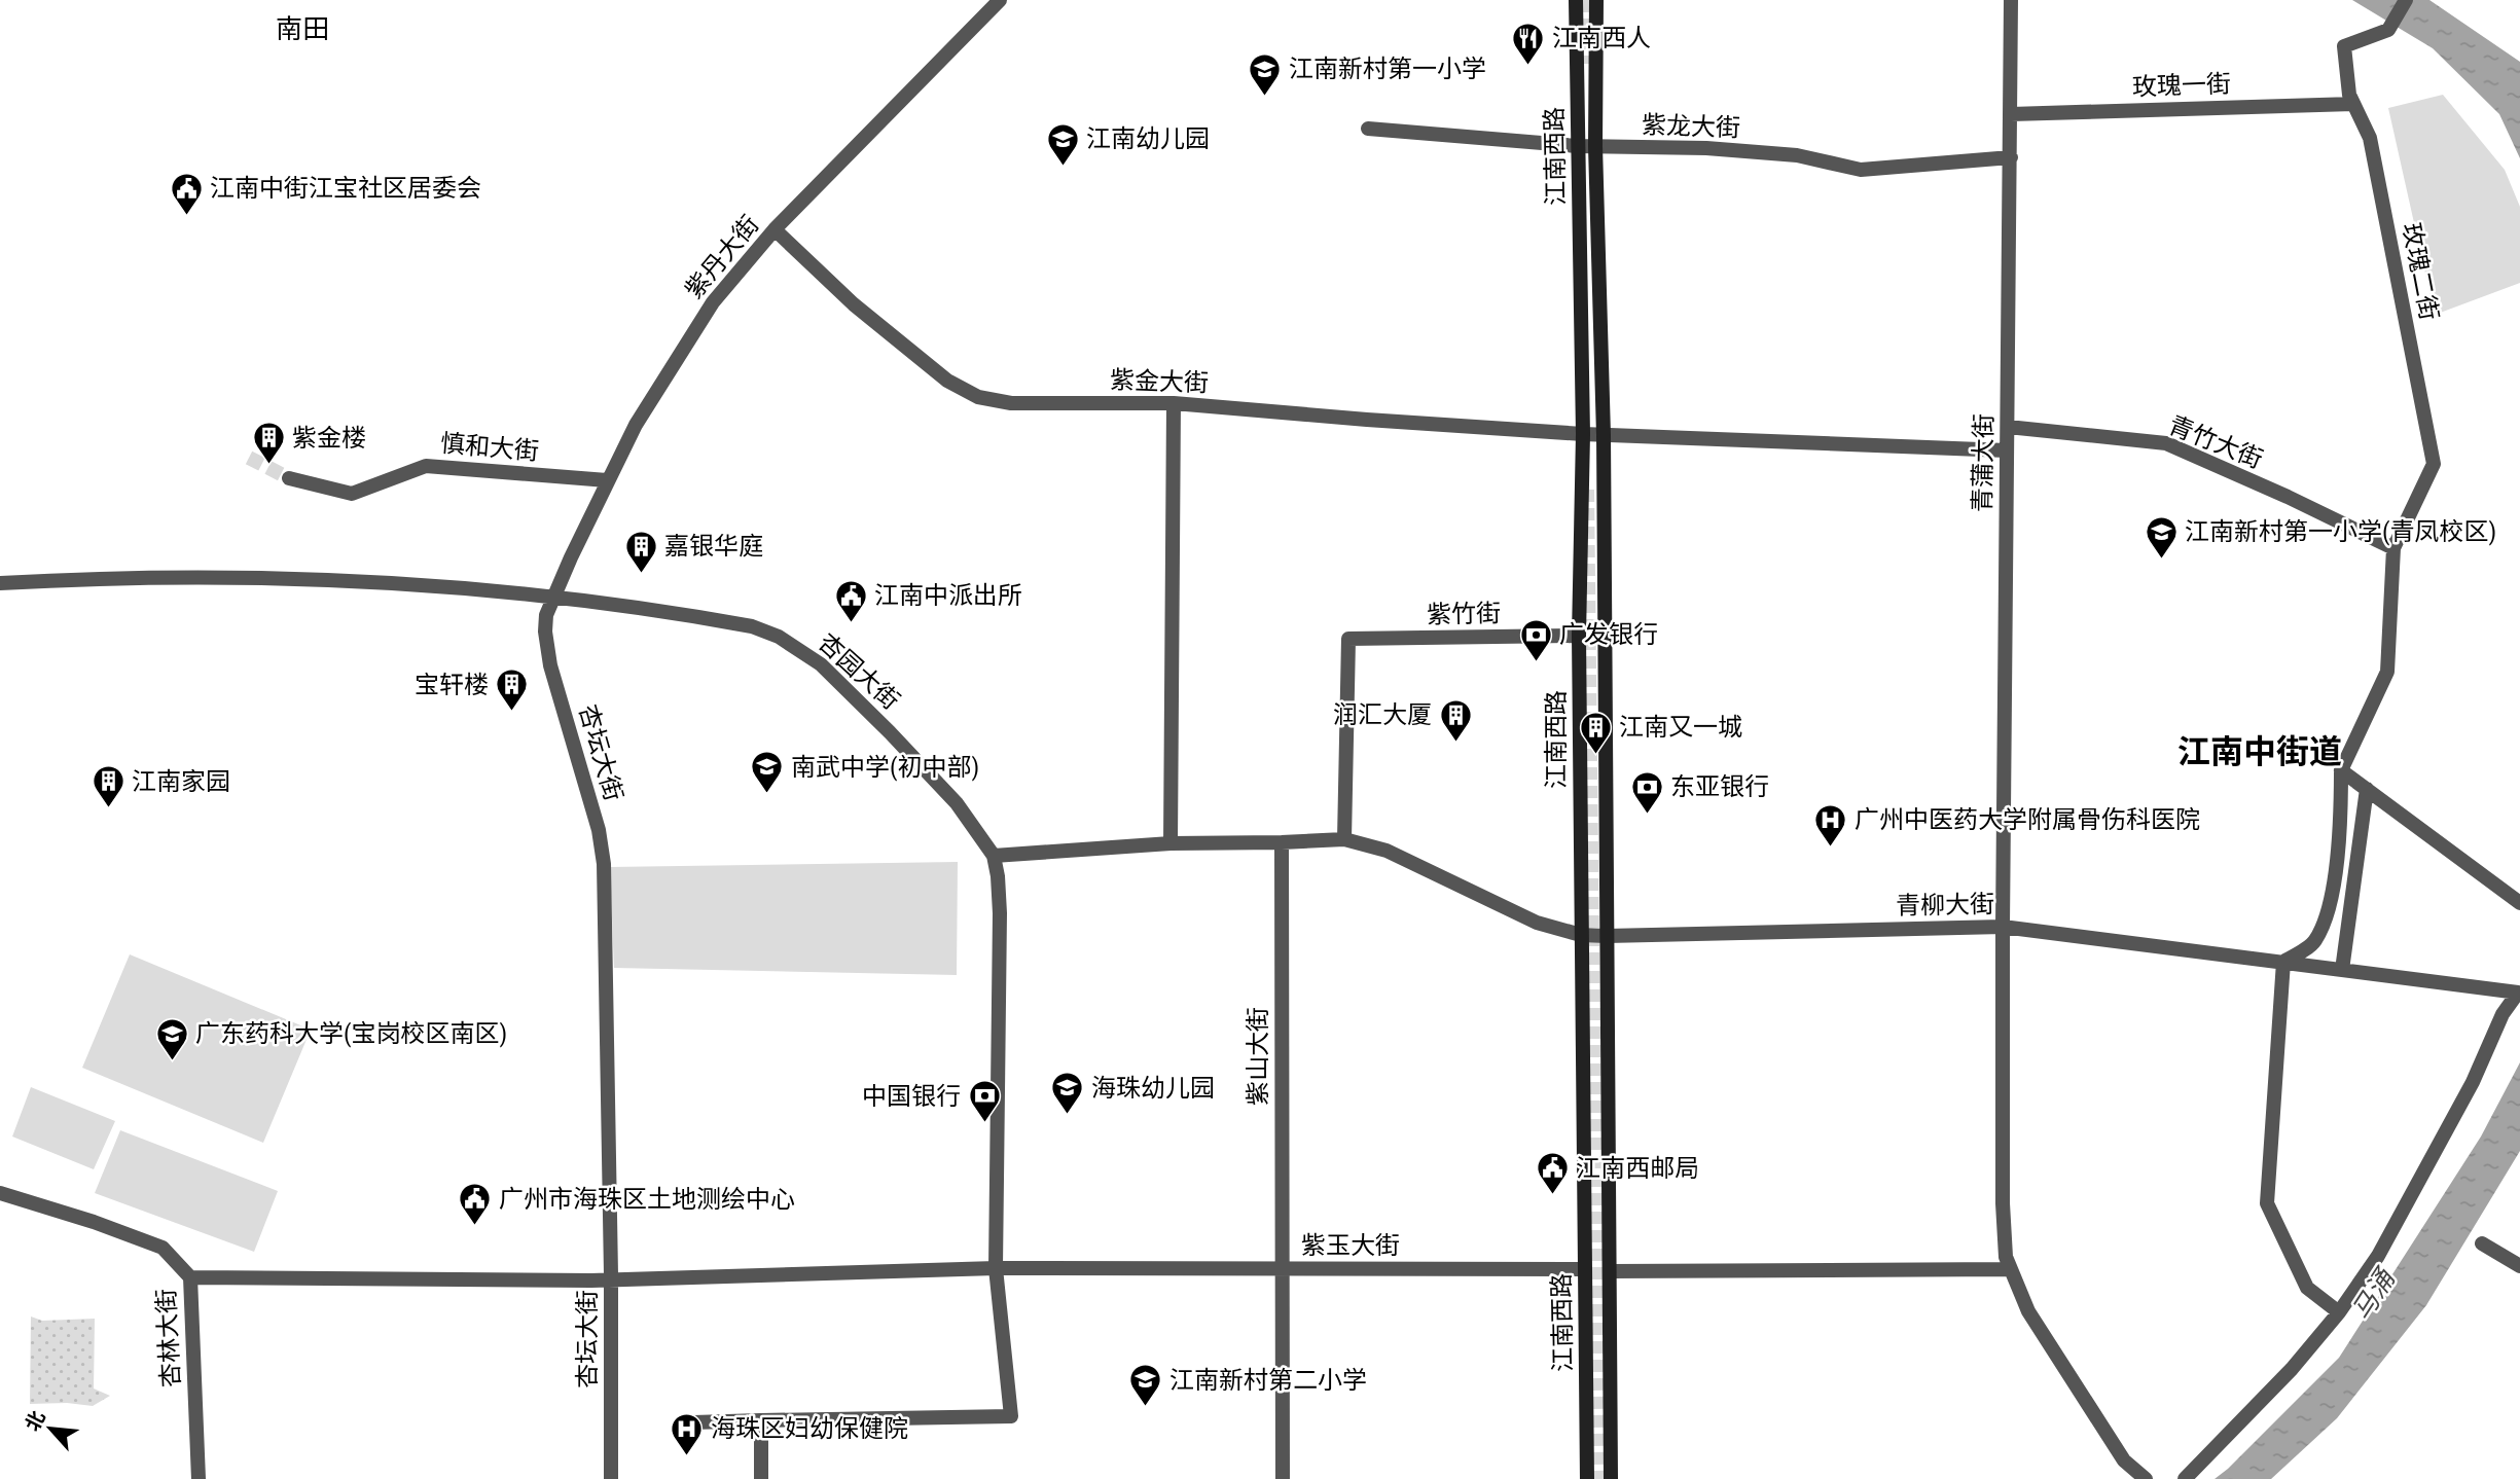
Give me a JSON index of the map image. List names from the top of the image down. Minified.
{"streets":{"main road":["江南西路"],"street":["玫瑰一街","紫龙大街","紫丹大街","玫瑰二街","紫金大街","青竹大街","慎和大街","青蒲大街","紫竹街","杏园大街","杏坛大街","青柳大街","紫山大街","紫玉大街","杏林大街"]},"crossings":[["玫瑰一街","玫瑰二街"],["玫瑰一街","青蒲大街"],["紫龙大街","江南西路"],["紫龙大街","青蒲大街"],["江南西路","紫金大街"],["江南西路","紫竹街"],["江南西路","紫玉大街"],["紫丹大街","紫金大街"],["紫丹大街","慎和大街"],["紫丹大街","杏园大街"],["紫丹大街","杏坛大街"],["玫瑰二街","青竹大街"],["青竹大街","青蒲大街"],["青蒲大街","青柳大街"],["杏园大街","杏坛大街"],["紫山大街","紫玉大街"]],"districts":["南田","江南中街道"],"water":["马涌"],"places":{"restaurant":["江南西人"],"school or university":["江南新村第一小学","江南幼儿园","江南新村第一小学(青凤校区)","南武中学(初中部)","广东药科大学(宝岗校区南区)","海珠幼儿园","江南新村第二小学"],"public building":["江南中街江宝社区居委会","江南中派出所","江南西邮局","广州市海珠区土地测绘中心"],"building":["紫金楼","嘉银华庭","宝轩楼","润汇大厦","江南又一城","江南家园"],"bank":["广发银行","东亚银行","中国银行"],"hospital":["广州中医药大学附属骨伤科医院","海珠区妇幼保健院"]},"north":"top left"}
